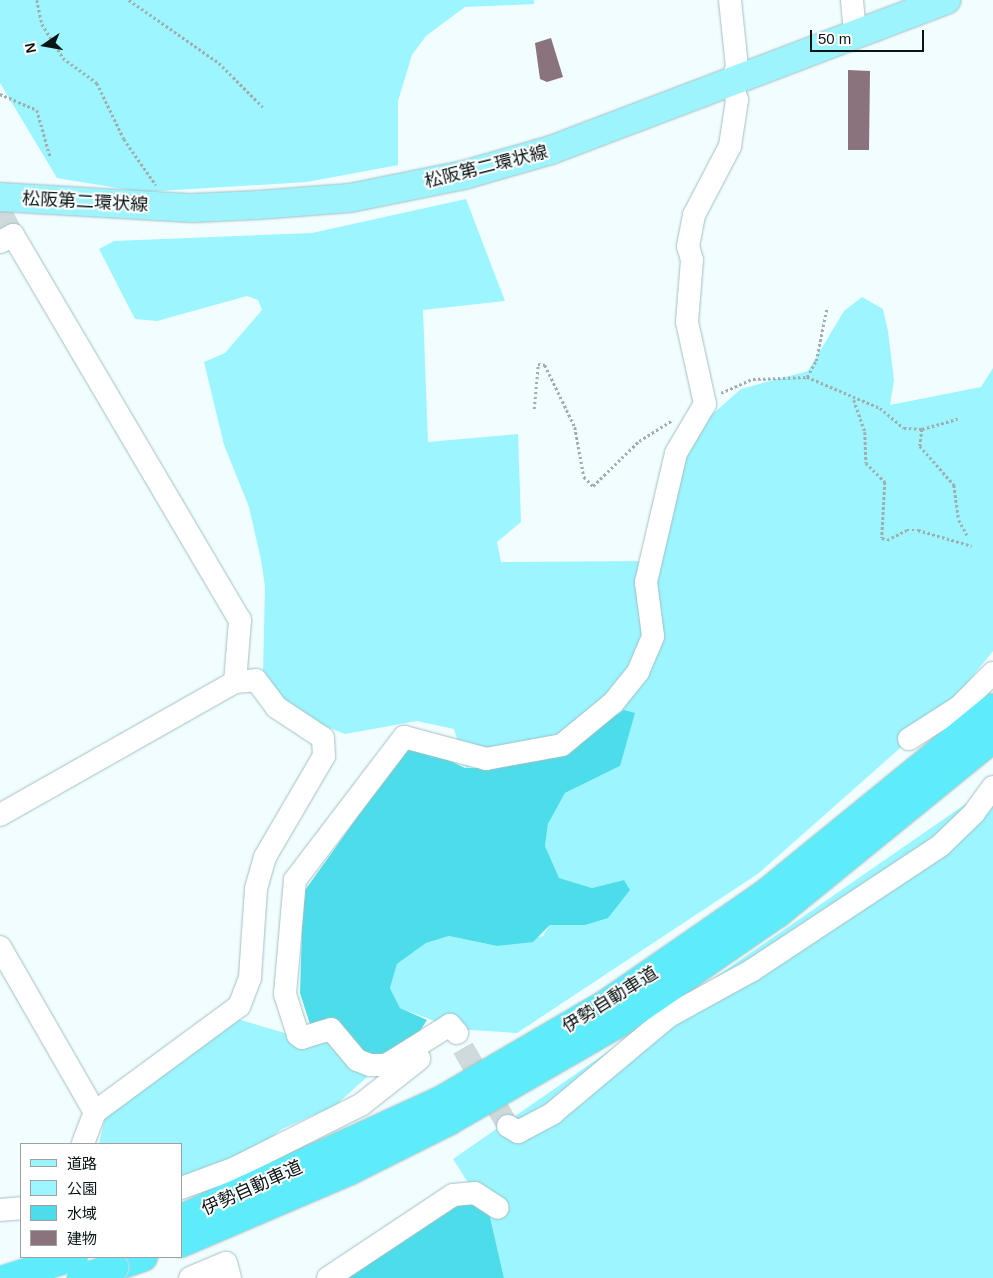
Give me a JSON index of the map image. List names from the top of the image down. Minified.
{"streets":{"highway":["伊勢自動車道"],"main road":["松阪第二環状線"]},"legend":["道路","公園","水域","建物"],"scale_bar":"50 m","north":"left"}
